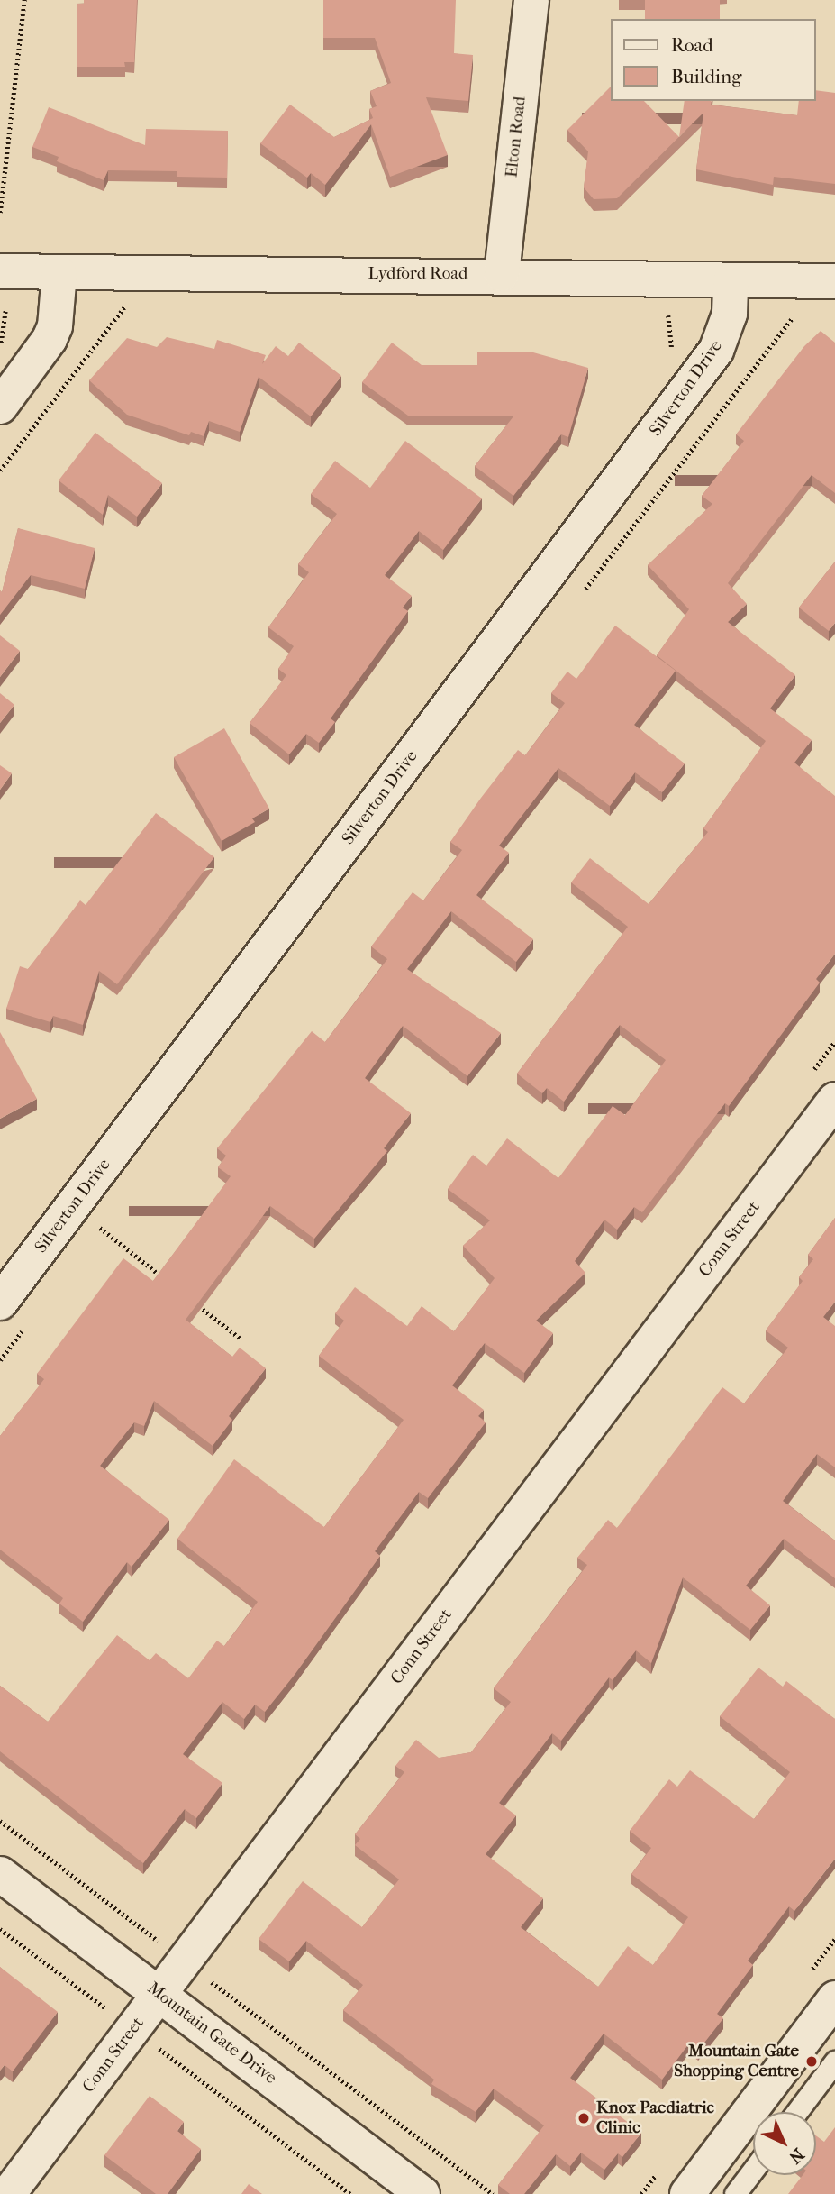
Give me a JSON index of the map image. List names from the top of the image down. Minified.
{"streets":{"street":["Elton Road","Lydford Road","Silverton Drive","Conn Street","Mountain Gate Drive"]},"crossings":[["Elton Road","Lydford Road"],["Lydford Road","Silverton Drive"],["Conn Street","Mountain Gate Drive"]],"places":["Mountain Gate Shopping Centre","Knox Paediatric Clinic"],"legend":["Road","Building"],"north":"bottom right"}
